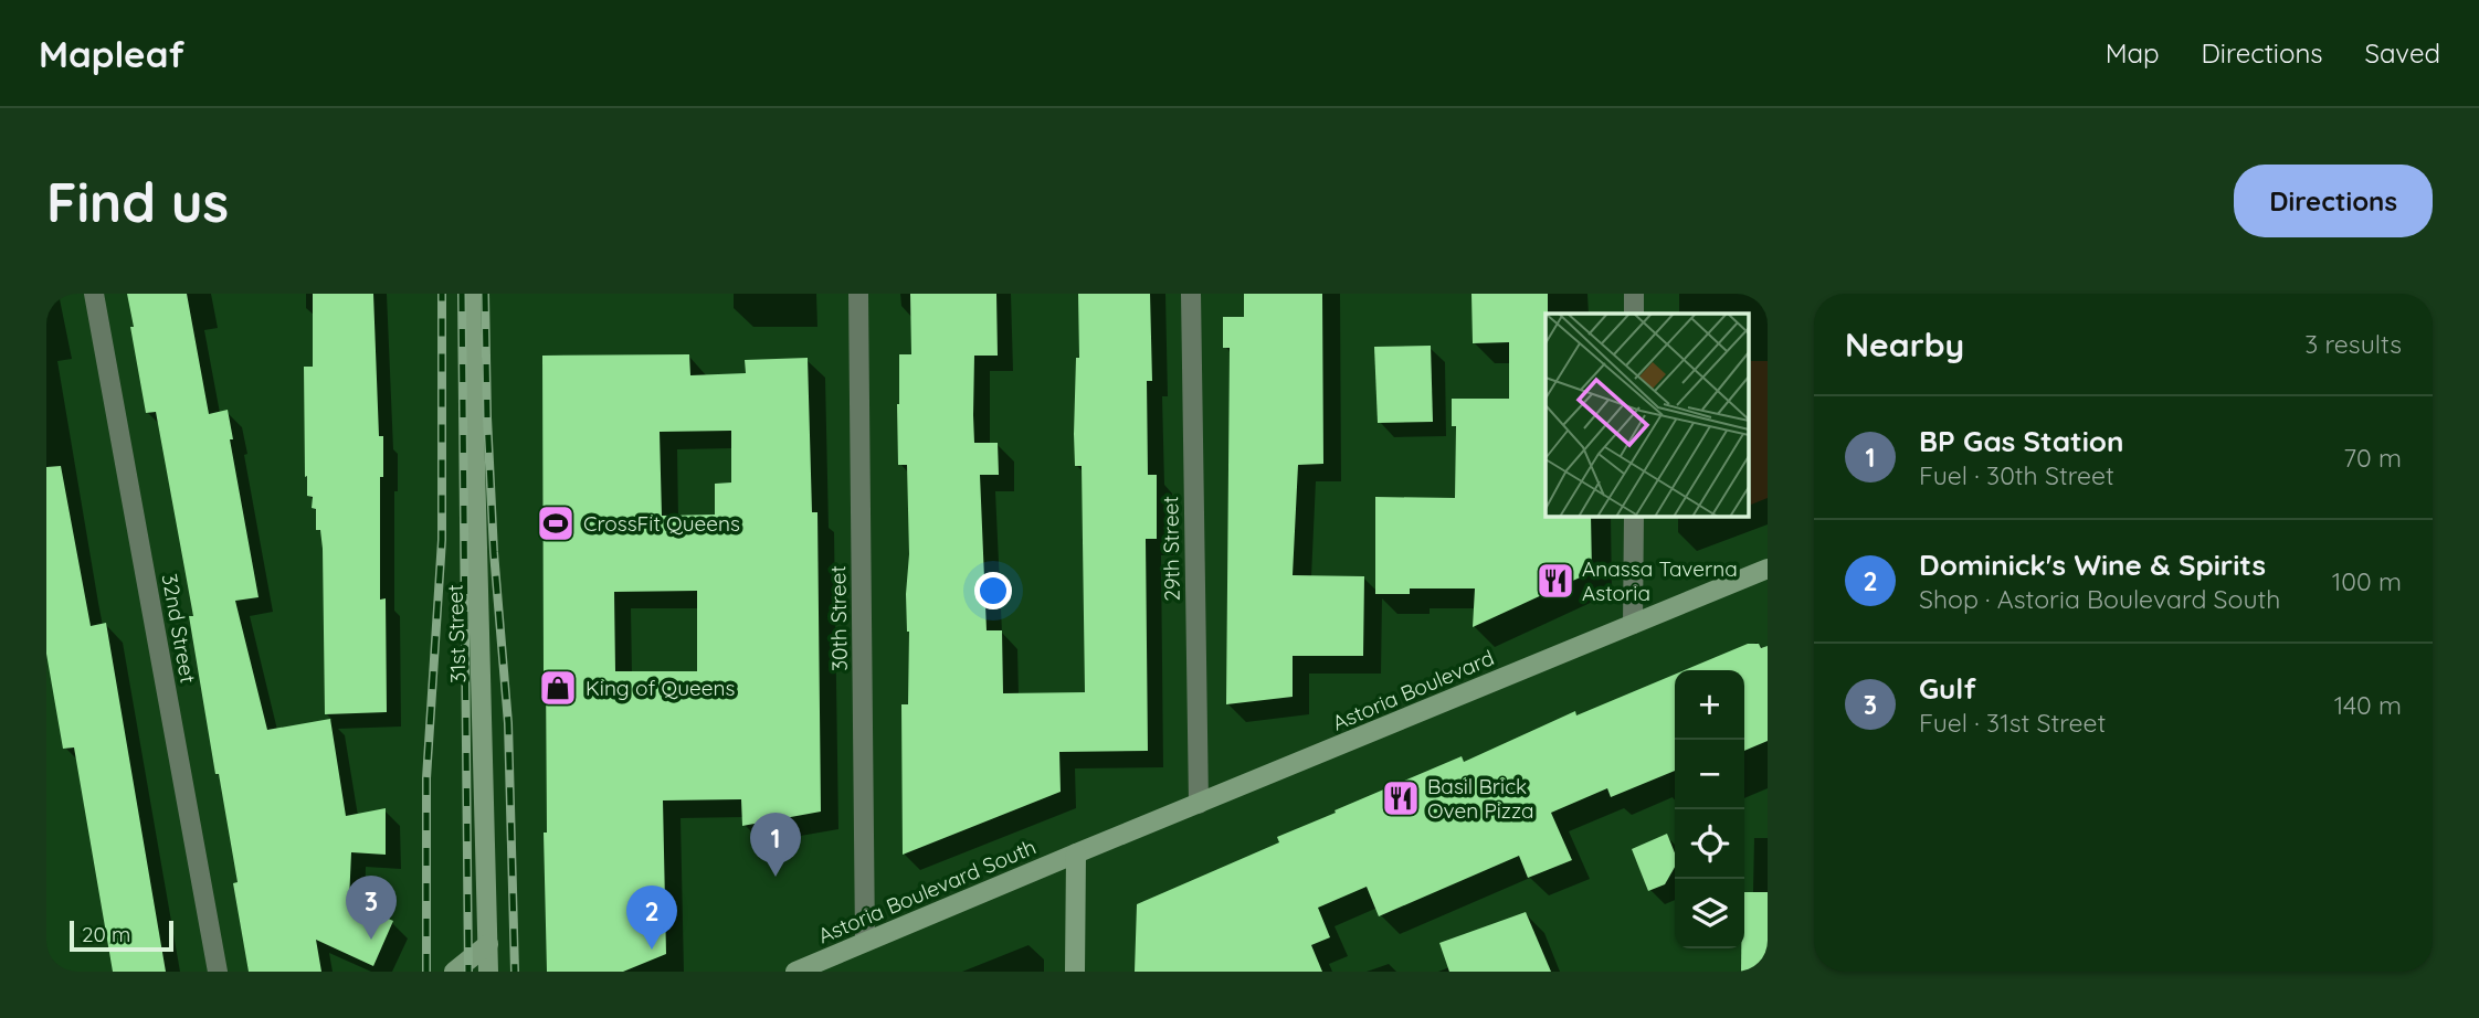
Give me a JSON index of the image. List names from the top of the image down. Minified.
{"streets":{"main road":["31st Street","Astoria Boulevard","Astoria Boulevard South"],"street":["29th Street","30th Street","32nd Street"]},"crossings":[["29th Street","Astoria Boulevard"],["30th Street","Astoria Boulevard South"],["Astoria Boulevard","Astoria Boulevard South"]],"places":{"sports":["CrossFit Queens"],"restaurant":["Anassa Taverna Astoria","Basil Brick Oven Pizza"],"shop":["King of Queens"]},"scale_bar":"20 m","page":{"header":"Mapleaf","nav":["Map","Directions","Saved"],"buttons":"Directions","title":"Find us","heading":["Nearby","3 results"],"list":[{"mark":"1","name":"BP Gas Station","note":"Fuel · 30th Street","value":"70 m"},{"mark":"2","name":"Dominick's Wine & Spirits","note":"Shop · Astoria Boulevard South","value":"100 m"},{"mark":"3","name":"Gulf","note":"Fuel · 31st Street","value":"140 m"}],"map_buttons":["+","−"],"pins":["1","3","2"],"scale":"20 m"}}
